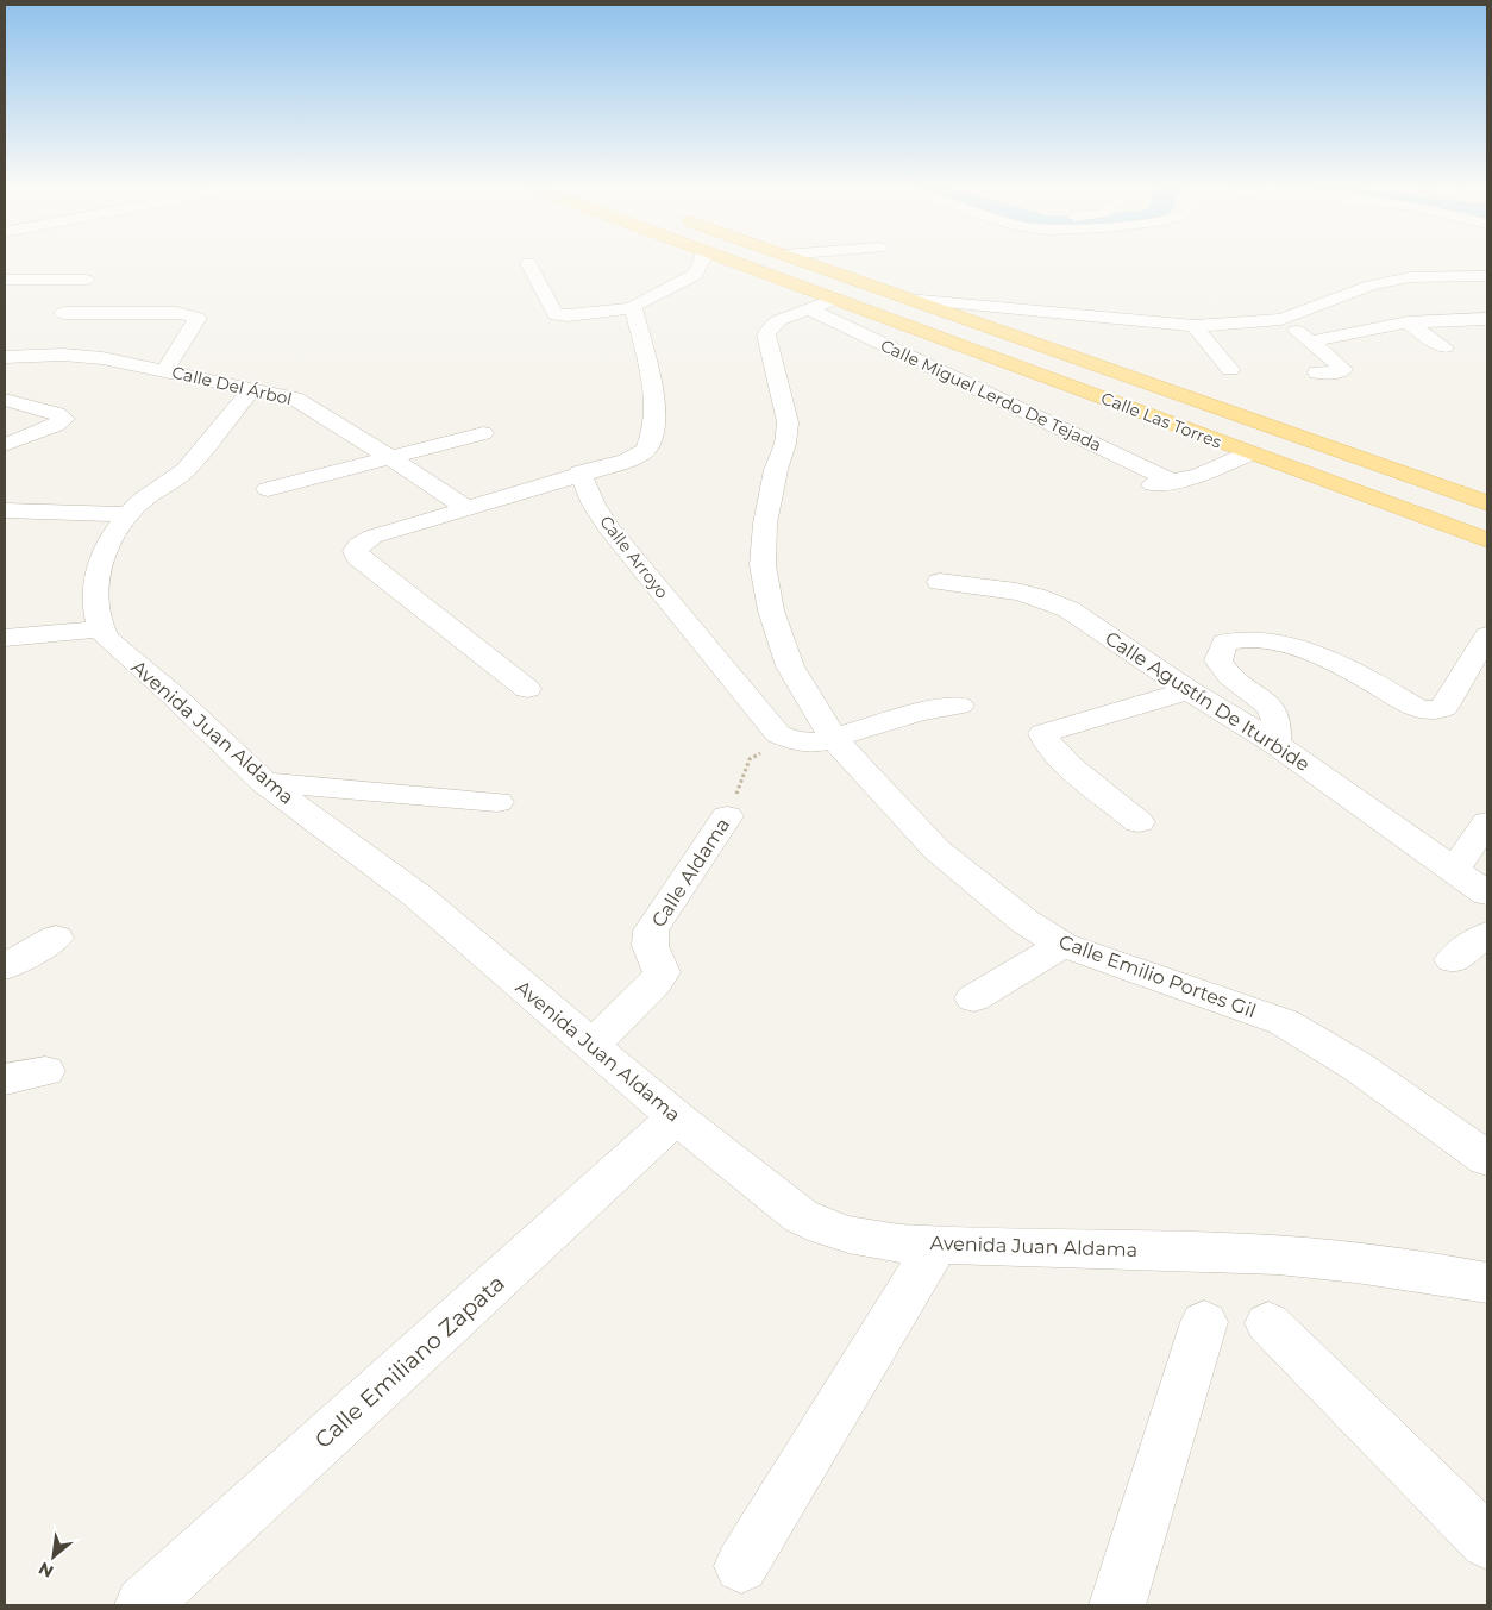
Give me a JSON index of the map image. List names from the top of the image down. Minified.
{"streets":{"main road":["Calle Las Torres"],"street":["Calle Del Árbol","Calle Miguel Lerdo De Tejada","Calle Arroyo","Calle Agustín De Iturbide","Avenida Juan Aldama","Calle Aldama","Calle Emilio Portes Gil","Calle Emiliano Zapata"]},"crossings":[["Calle Miguel Lerdo De Tejada","Calle Las Torres"],["Calle Miguel Lerdo De Tejada","Calle Emilio Portes Gil"],["Calle Las Torres","Calle Emilio Portes Gil"],["Calle Arroyo","Calle Aldama"],["Avenida Juan Aldama","Calle Aldama"],["Avenida Juan Aldama","Calle Emiliano Zapata"]],"north":"bottom left"}
